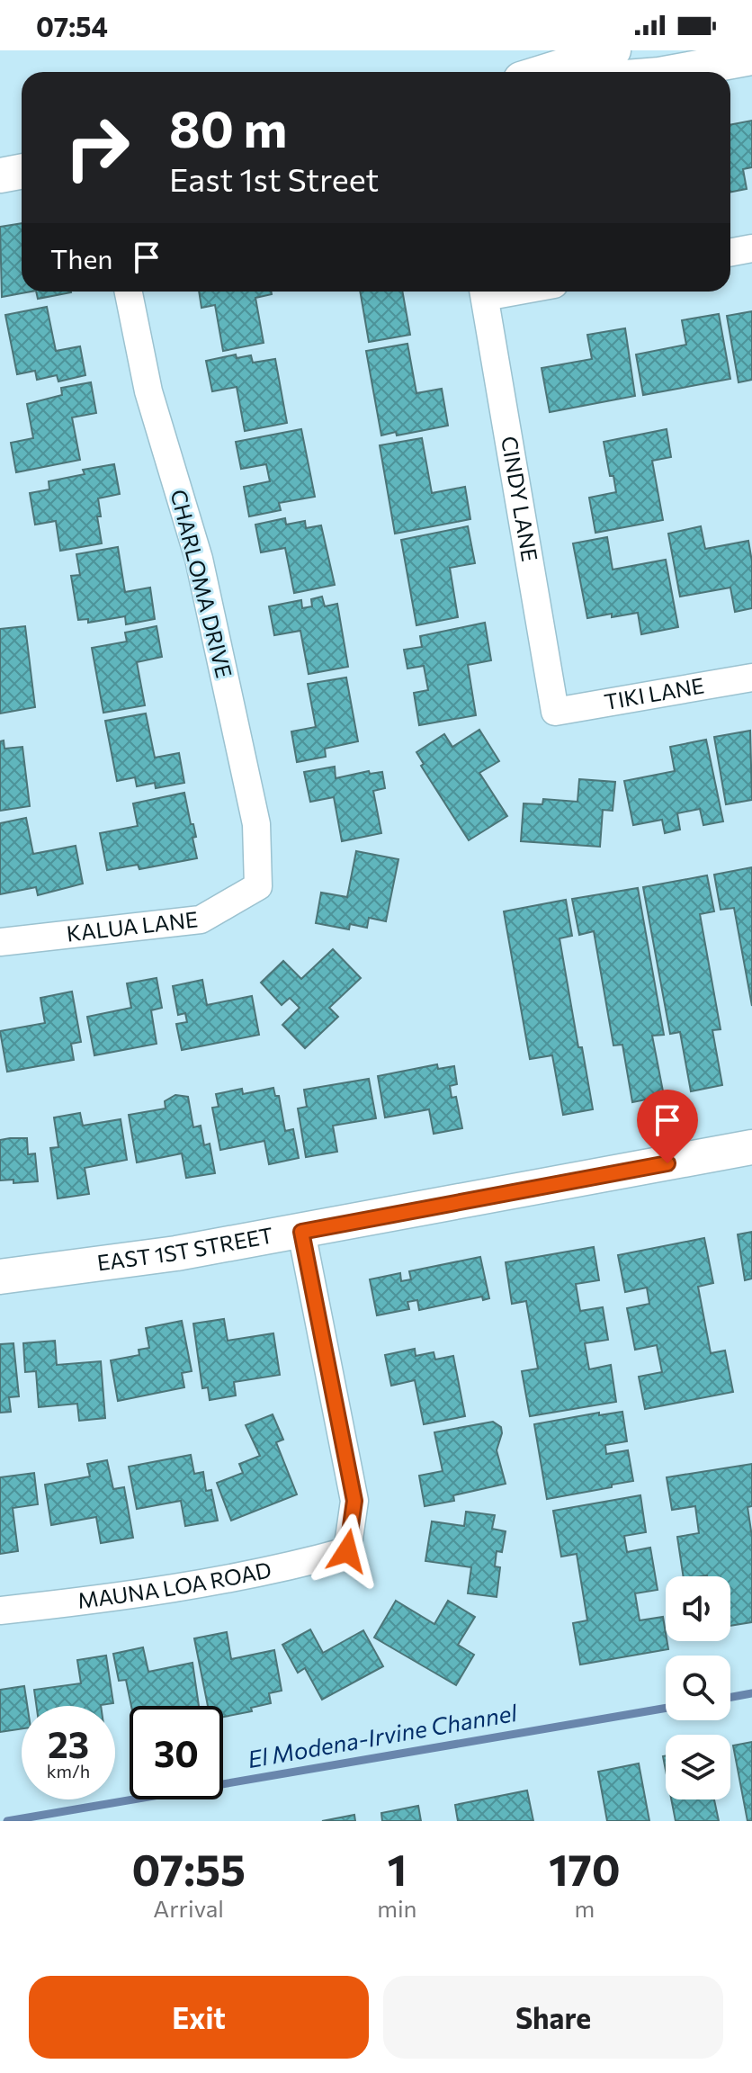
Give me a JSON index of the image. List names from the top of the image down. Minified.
{"streets":{"main road":["EAST 1ST STREET"],"street":["CINDY LANE","CHARLOMA DRIVE","TIKI LANE","KALUA LANE","MAUNA LOA ROAD"]},"crossings":[["CINDY LANE","TIKI LANE"],["CHARLOMA DRIVE","KALUA LANE"],["EAST 1ST STREET","MAUNA LOA ROAD"]],"water":["El Modena-Irvine Channel"],"page":{"status":"07:54","turn":["80 m","East 1st Street"],"then":"Then","speed":"23 km/h","limit":"30","eta":["07:55","Arrival","1","min","170","m"],"buttons":["Exit","Share"]}}
